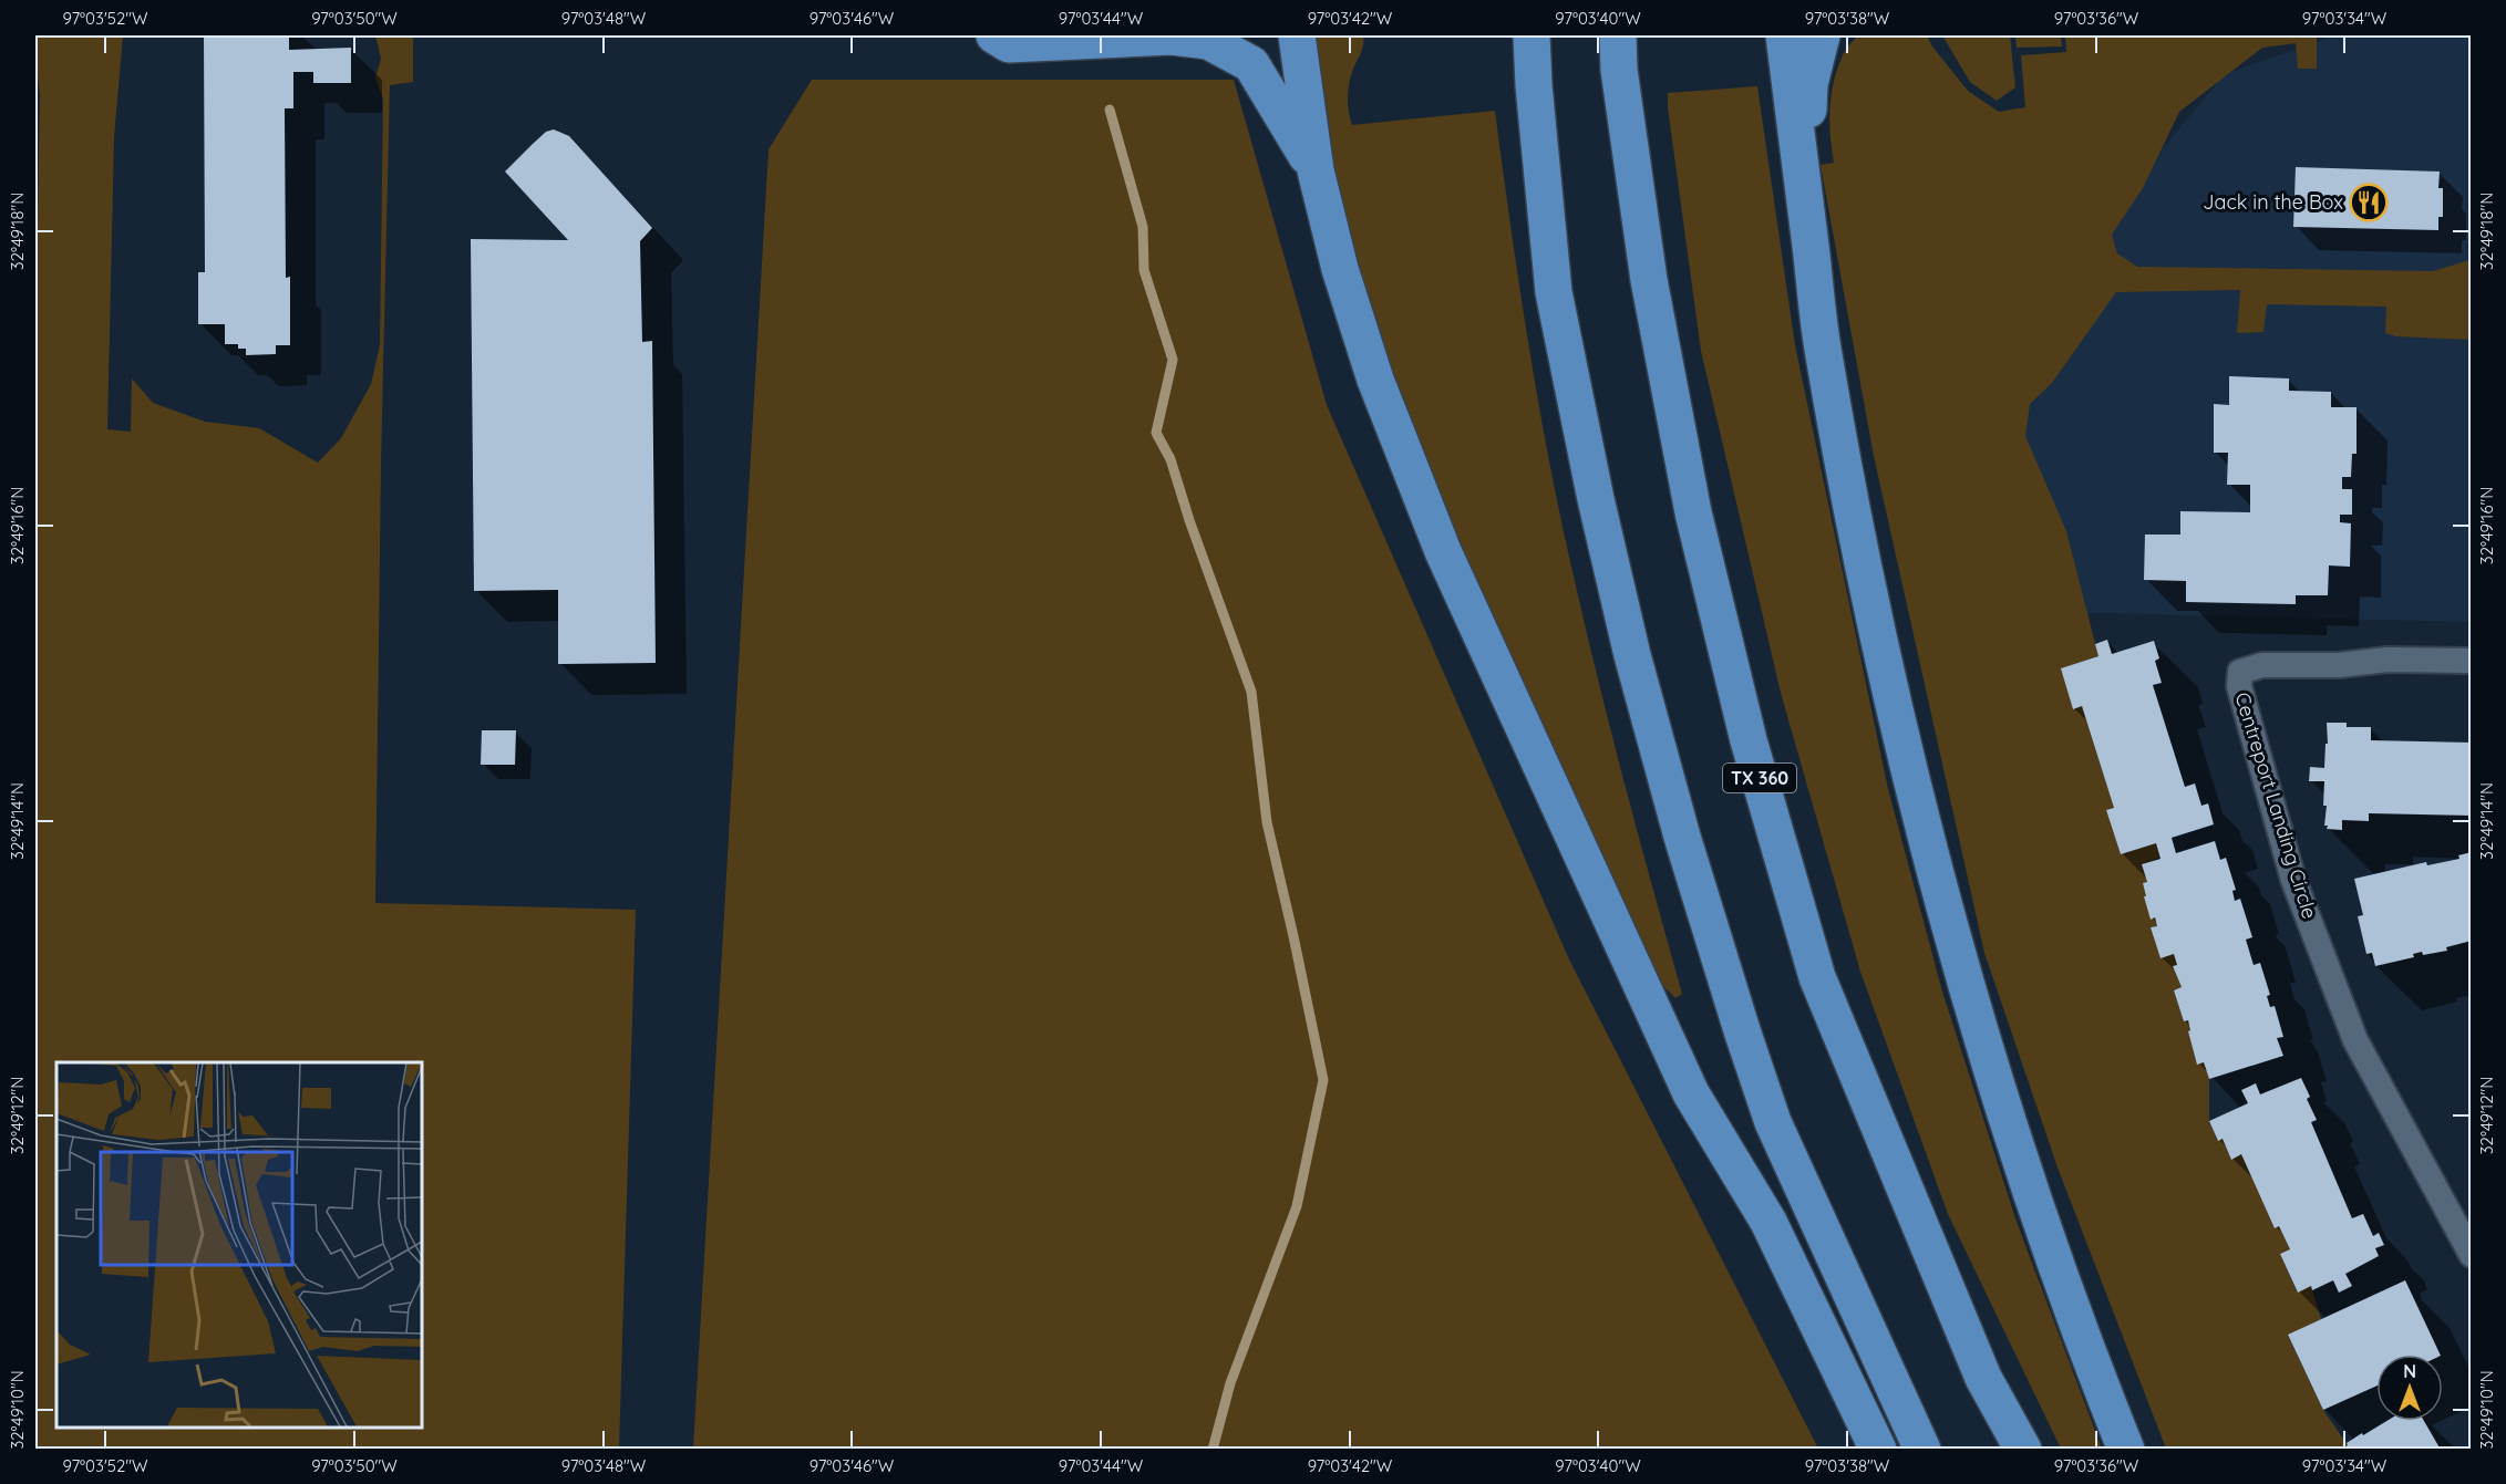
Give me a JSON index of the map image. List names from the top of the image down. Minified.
{"streets":{"highway":["TX 360"],"street":["Centreport Landing Circle"]},"places":{"restaurant":["Jack in the Box"]},"north":"top","coordinates":["97°03'52\"W","97°03'50\"W","97°03'48\"W","97°03'46\"W","97°03'44\"W","97°03'42\"W","97°03'40\"W","97°03'38\"W","97°03'36\"W","97°03'34\"W","32°49'18\"N","32°49'16\"N","32°49'14\"N","32°49'12\"N","32°49'10\"N"]}
